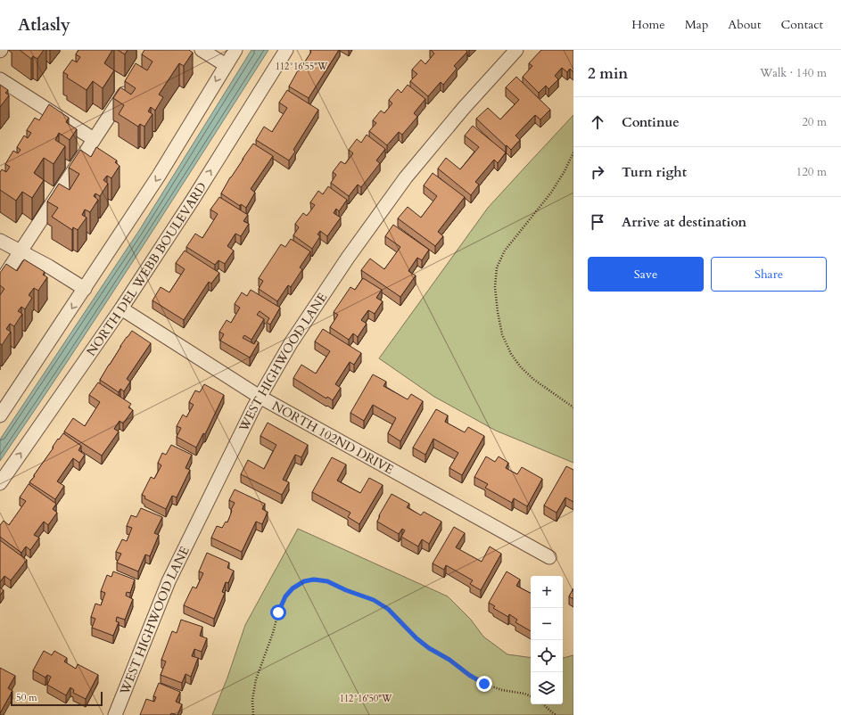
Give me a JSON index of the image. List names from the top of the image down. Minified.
{"streets":{"street":["NORTH DEL WEBB BOULEVARD","WEST HIGHWOOD LANE","NORTH 102ND DRIVE"]},"crossings":[["NORTH DEL WEBB BOULEVARD","NORTH 102ND DRIVE"],["WEST HIGHWOOD LANE","NORTH 102ND DRIVE"]],"scale_bar":"50 m","page":{"header":"Atlasly","nav":["Home","Map","About","Contact"],"heading":["2 min","Walk · 140 m"],"list":[["Continue","20 m"],["Turn right","120 m"],"Arrive at destination"],"buttons":["Save","Share"],"map_buttons":["+","−"],"scale":"50 m"},"coordinates":["112°16'55\"W","112°16'50\"W"]}
